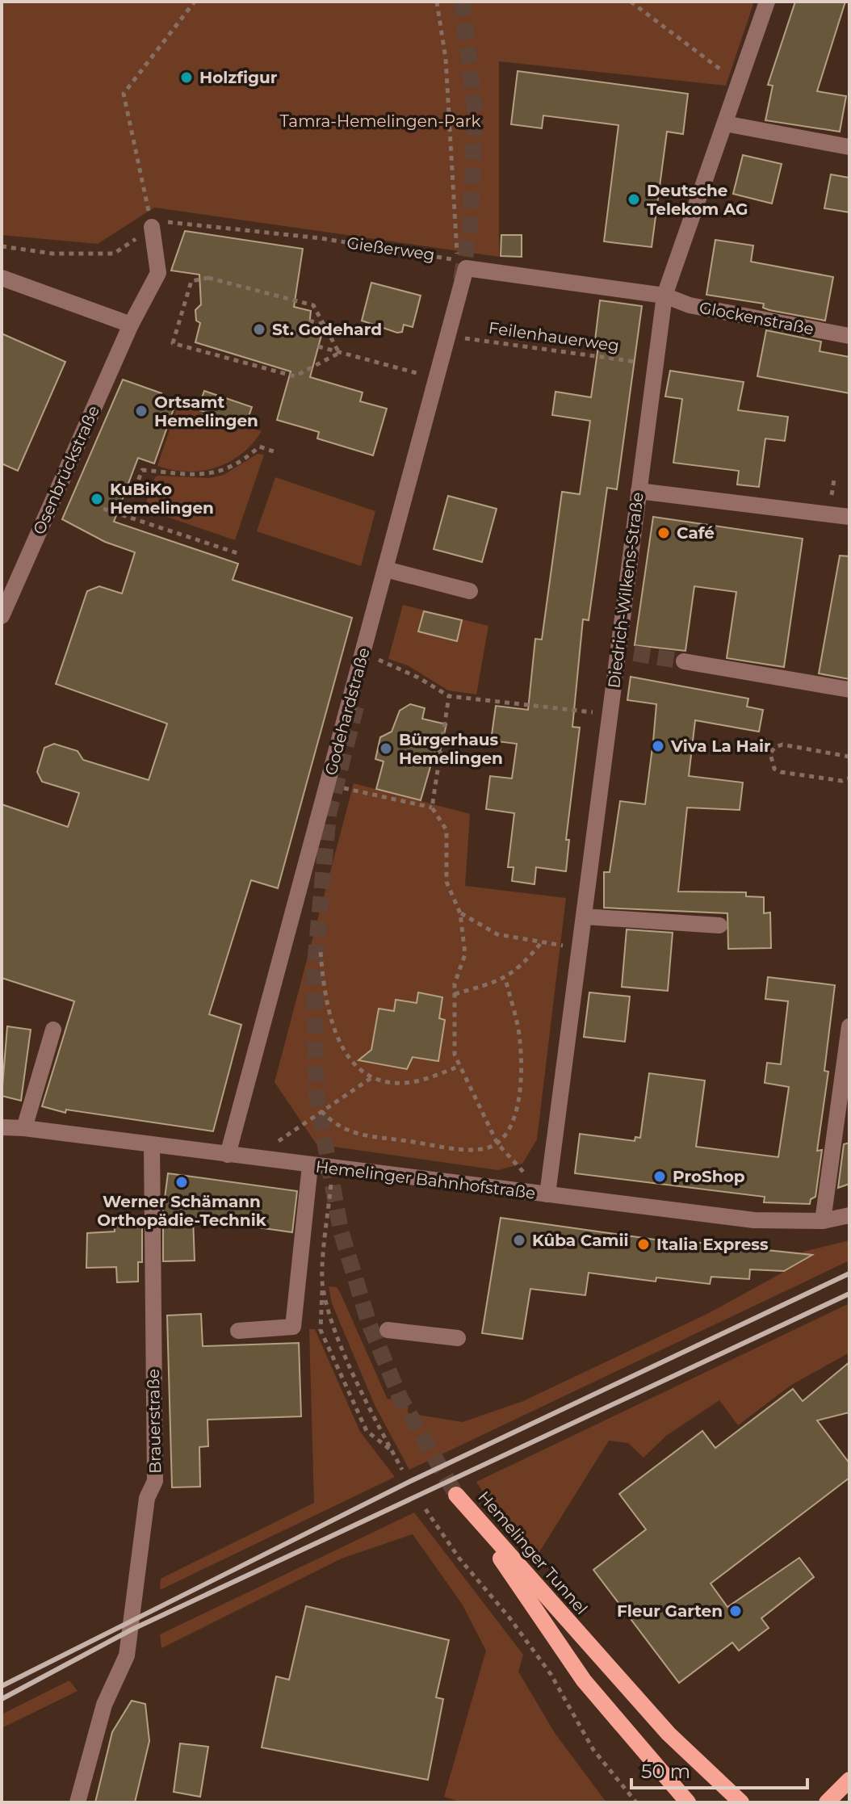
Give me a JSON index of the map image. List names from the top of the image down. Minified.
{"streets":{"main road":["Hemelinger Tunnel"],"street":["Glockenstraße","Osenbrückstraße","Diedrich-Wilkens-Straße","Godehardstraße","Hemelinger Bahnhofstraße","Brauerstraße"],"path":["Gießerweg","Feilenhauerweg"]},"crossings":[["Gießerweg","Osenbrückstraße"],["Gießerweg","Godehardstraße"],["Glockenstraße","Diedrich-Wilkens-Straße"],["Feilenhauerweg","Diedrich-Wilkens-Straße"],["Feilenhauerweg","Godehardstraße"],["Diedrich-Wilkens-Straße","Hemelinger Bahnhofstraße"],["Godehardstraße","Hemelinger Bahnhofstraße"],["Hemelinger Bahnhofstraße","Brauerstraße"]],"parks":["Tamra-Hemelingen-Park"],"places":["Holzfigur","Deutsche Telekom AG","St. Godehard","Ortsamt Hemelingen","KuBiKo Hemelingen","Café","Viva La Hair","Bürgerhaus Hemelingen","ProShop","Werner Schämann Orthopädie-Technik","Kûba Camii","Italia Express","Fleur Garten"],"scale_bar":"50 m"}
